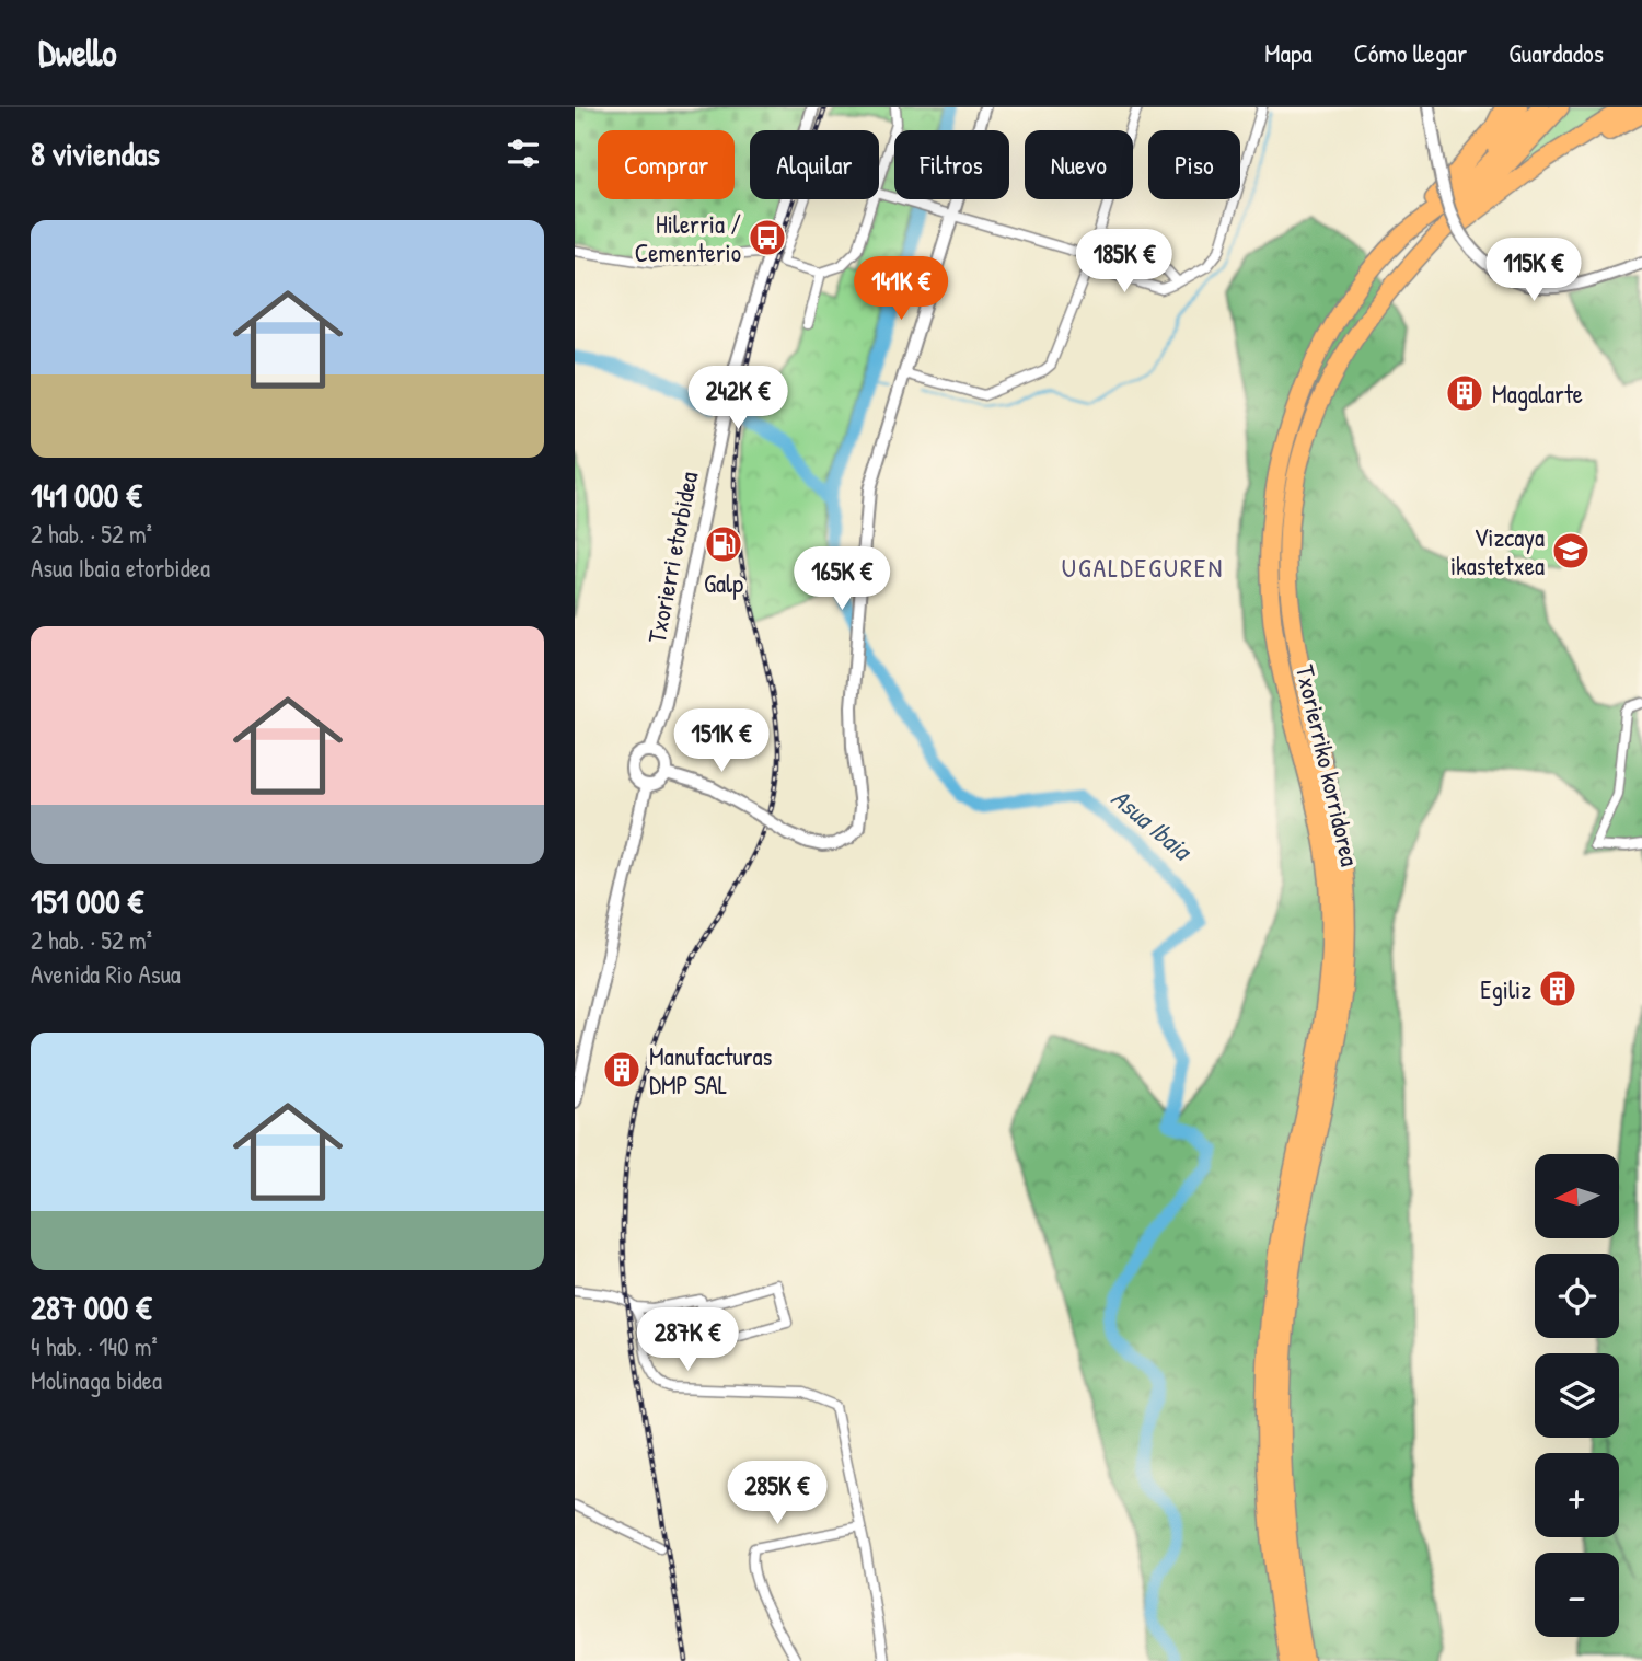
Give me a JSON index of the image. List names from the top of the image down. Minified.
{"streets":{"highway":["Txorierriko korridorea"],"street":["Txorierri etorbidea"]},"districts":["UGALDEGUREN"],"water":["Asua Ibaia"],"places":{"bus stop":["Hilerria / Cementerio"],"building":["Magalarte","Egiliz","Manufacturas DMP SAL"],"fuel station":["Galp"],"school or university":["Vizcaya ikastetxea"]},"north":"left","page":{"header":"Dwello","nav":["Mapa","Cómo llegar","Guardados"],"heading":"8 viviendas","chip":["Comprar","Alquilar","Filtros","Nuevo","Piso"],"list":[{"name":"141 000 €","note":"2 hab. · 52 m² · Asua Ibaia etorbidea"},{"name":"151 000 €","note":"2 hab. · 52 m² · Avenida Rio Asua"},{"name":"287 000 €","note":"4 hab. · 140 m² · Molinaga bidea"}],"price":["185K €","115K €","141K €","242K €","165K €","151K €","287K €","285K €"],"map_buttons":["+","−"]}}
